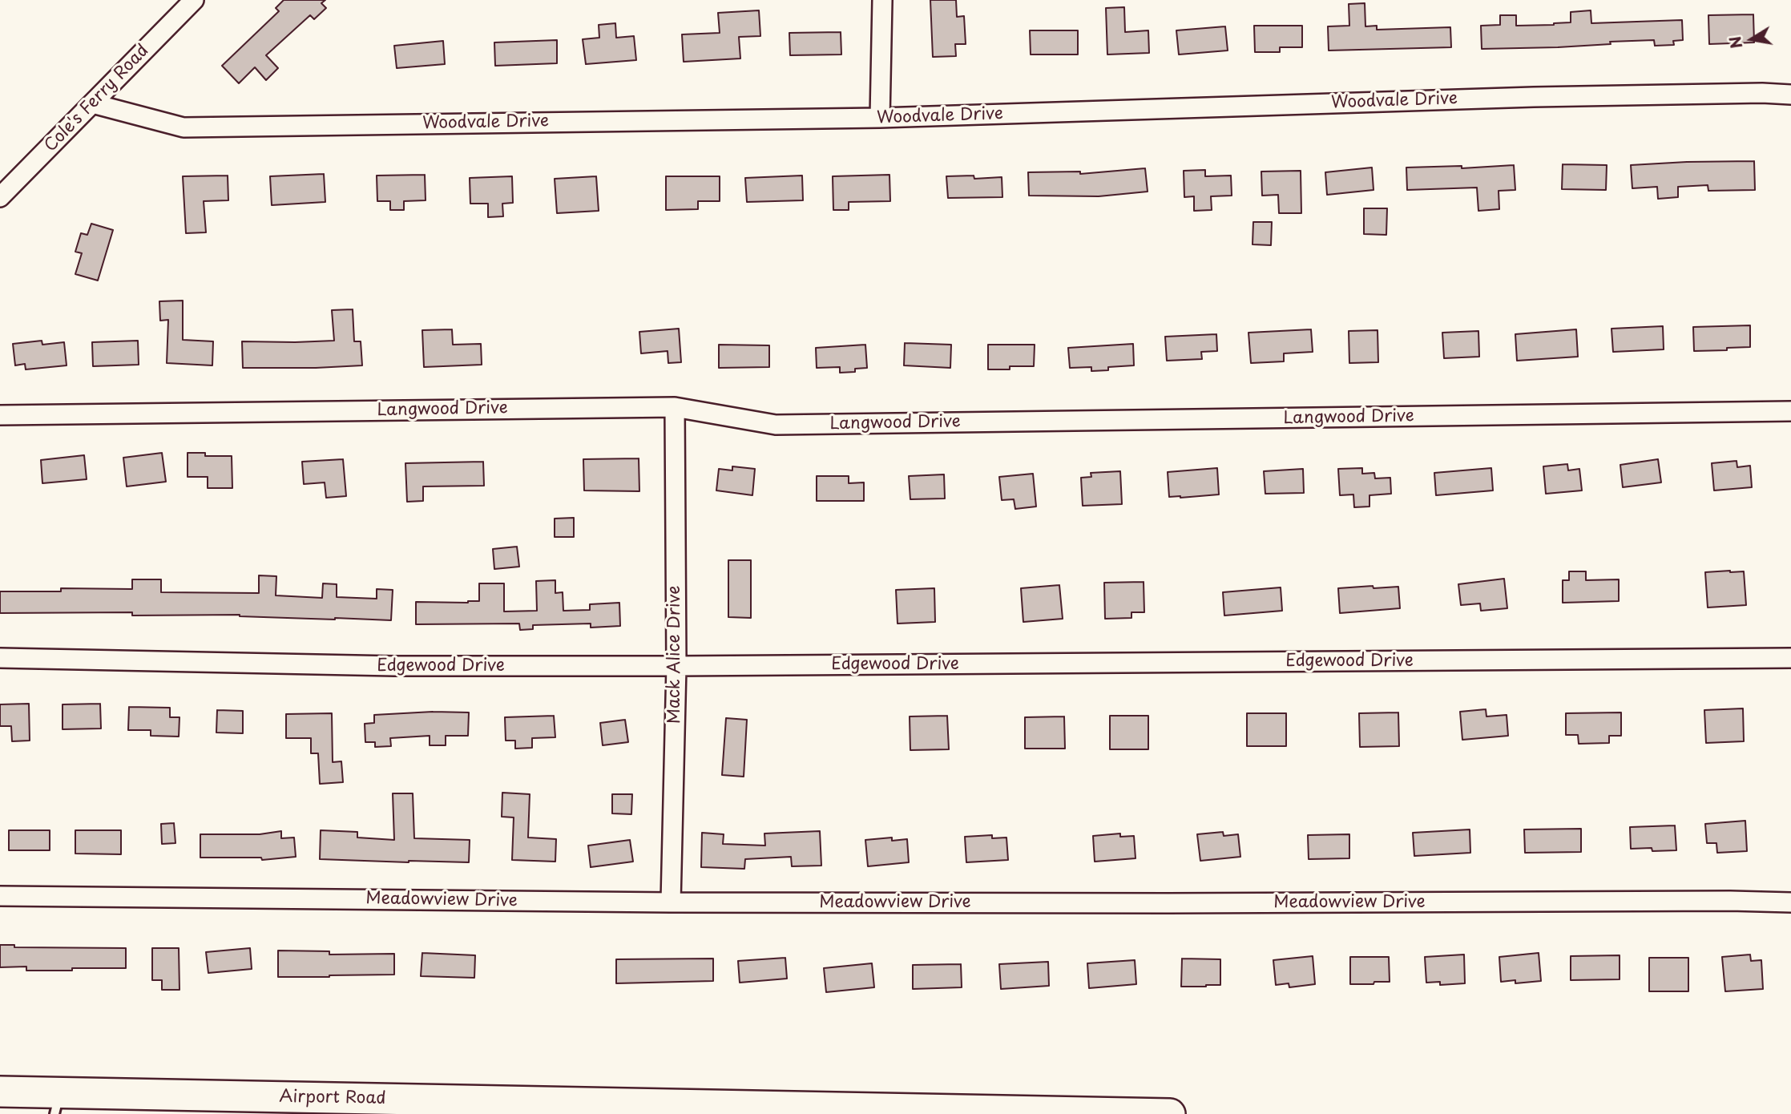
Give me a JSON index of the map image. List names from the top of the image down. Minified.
{"streets":{"highway":["Airport Road"],"street":["Cole's Ferry Road","Woodvale Drive","Langwood Drive","Mack Alice Drive","Edgewood Drive","Meadowview Drive"]},"crossings":[["Cole's Ferry Road","Woodvale Drive"],["Langwood Drive","Mack Alice Drive"],["Mack Alice Drive","Edgewood Drive"],["Mack Alice Drive","Meadowview Drive"]],"north":"left"}
